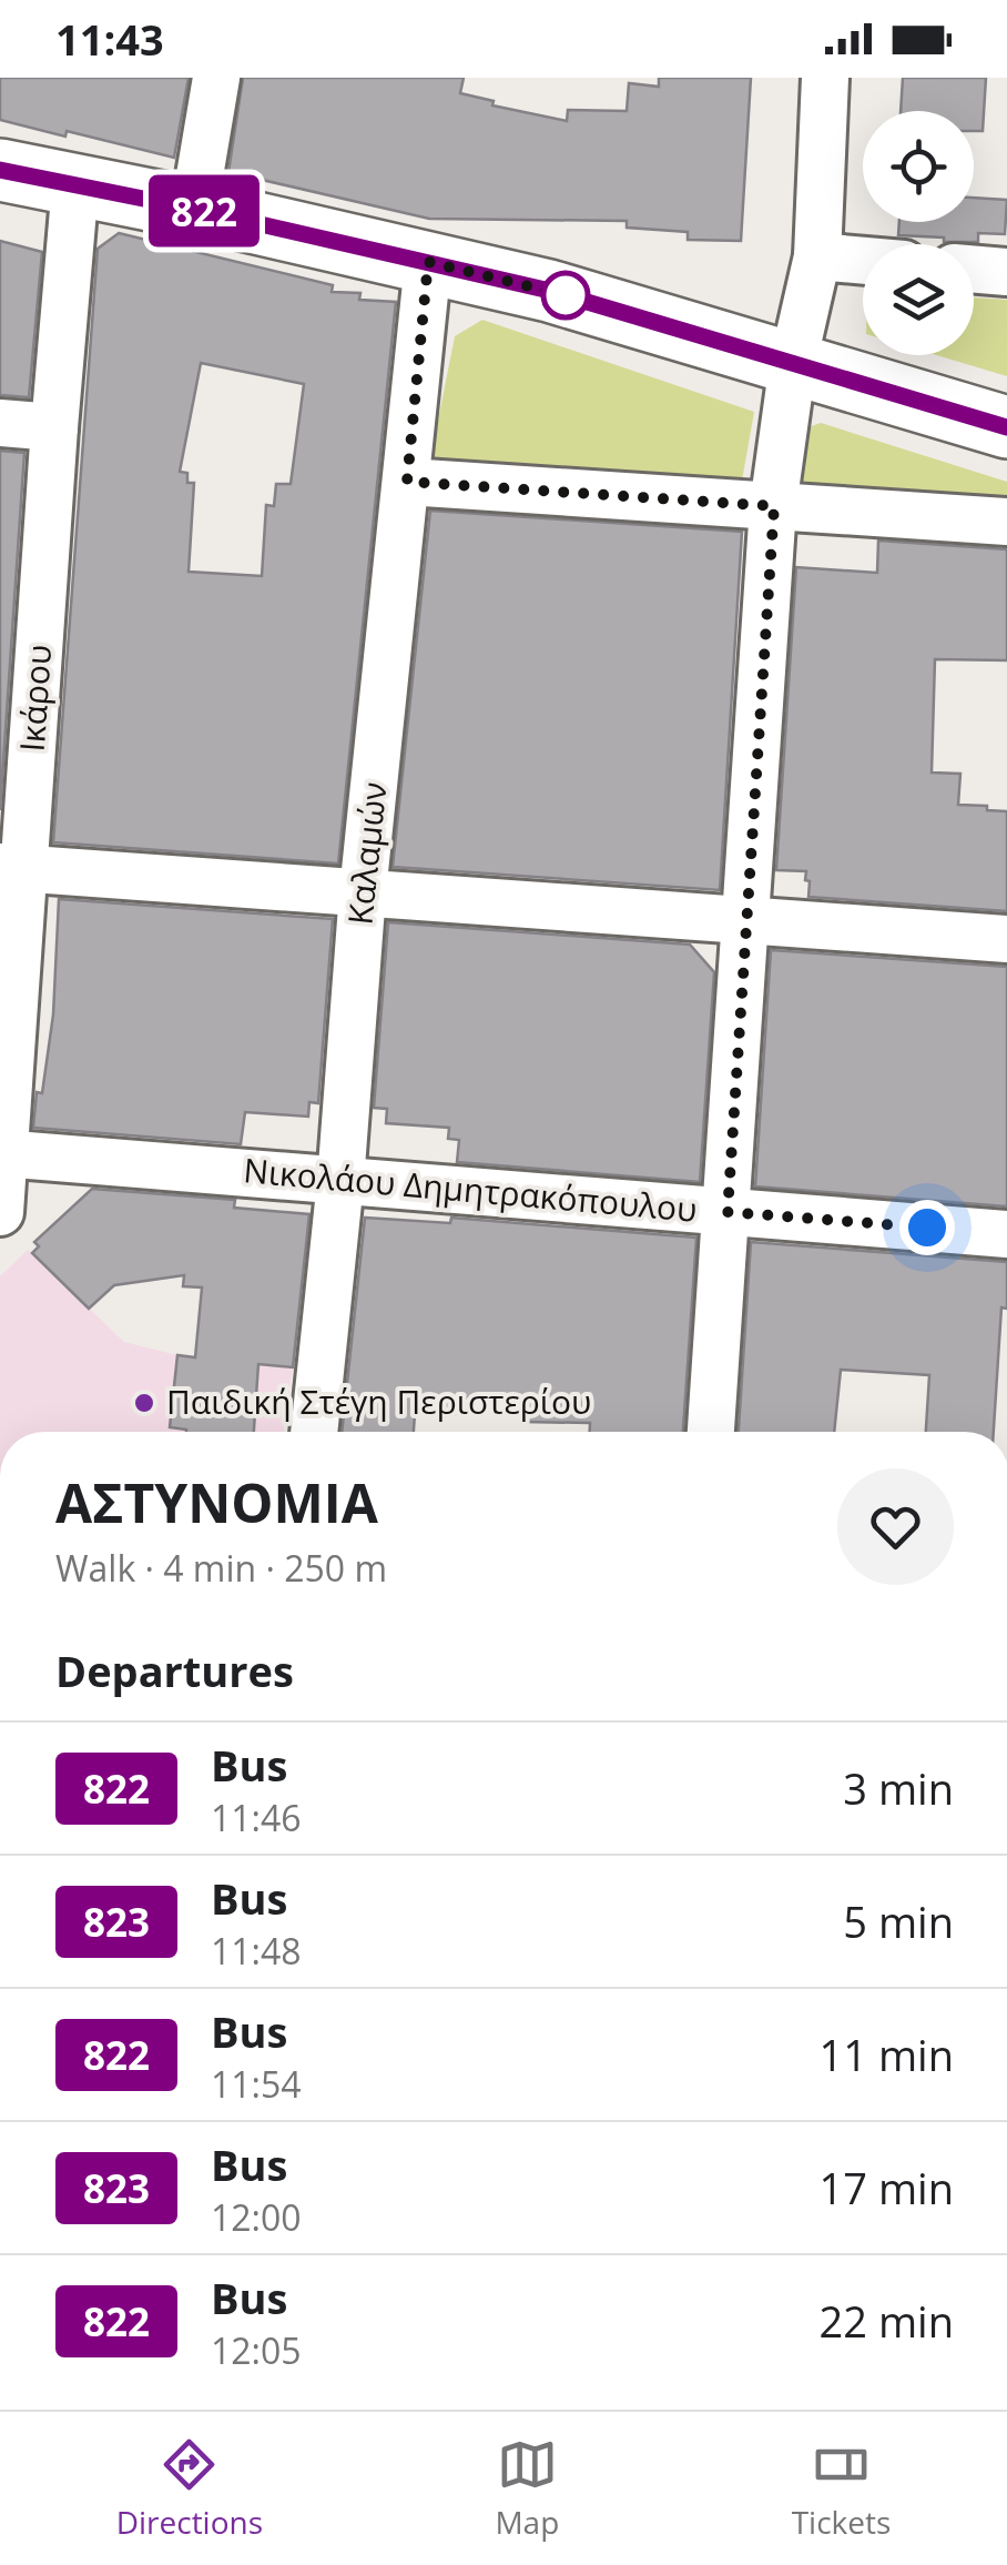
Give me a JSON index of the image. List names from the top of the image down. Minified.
{"streets":{"street":["Ικάρου","Καλαμών","Νικολάου Δημητρακόπουλου"]},"crossings":[["Ικάρου","Νικολάου Δημητρακόπουλου"],["Καλαμών","Νικολάου Δημητρακόπουλου"]],"places":["Παιδική Στέγη Περιστερίου"],"lines":["bus line 822"],"page":{"status":"11:43","on_map":"822","heading":[["ΑΣΤΥΝΟΜΙΑ","Walk · 4 min · 250 m"],"Departures"],"list":[{"mark":"822","name":"Bus","note":"11:46","value":"3 min"},{"mark":"823","name":"Bus","note":"11:48","value":"5 min"},{"mark":"822","name":"Bus","note":"11:54","value":"11 min"},{"mark":"823","name":"Bus","note":"12:00","value":"17 min"},{"mark":"822","name":"Bus","note":"12:05","value":"22 min"}],"tabs":["Directions","Map","Tickets"]}}
